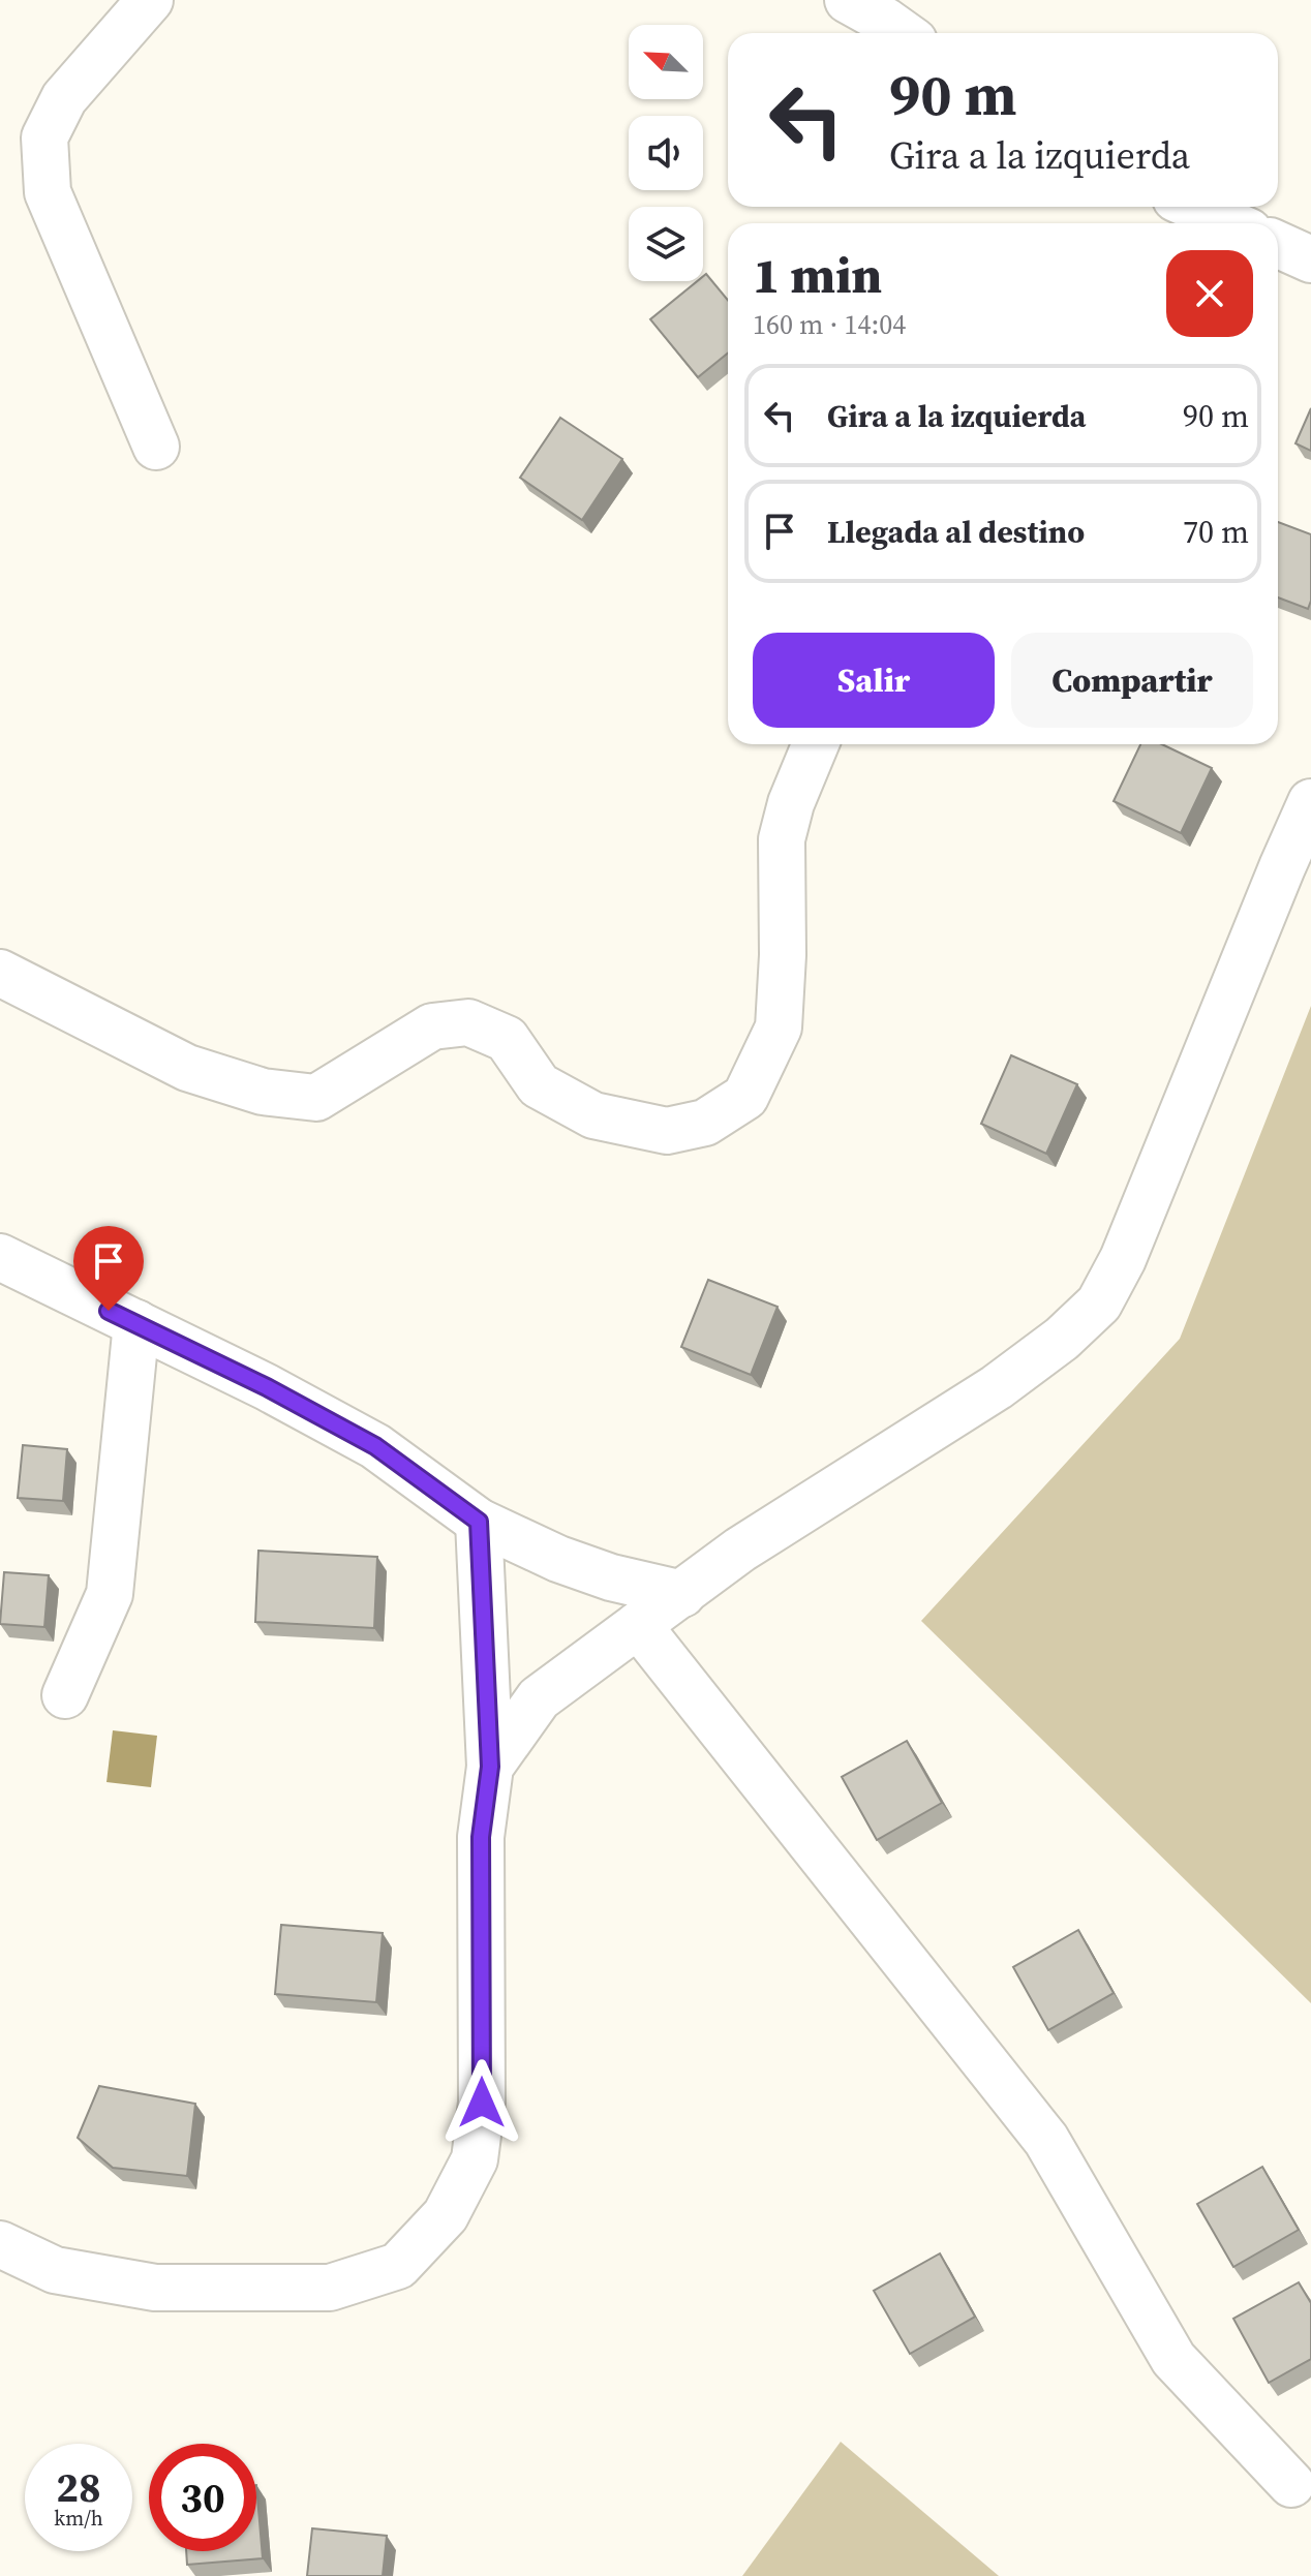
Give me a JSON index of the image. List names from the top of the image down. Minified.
{"north":"top left","page":{"turn":["90 m","Gira a la izquierda"],"heading":["1 min","160 m · 14:04"],"list":[{"name":"Gira a la izquierda","value":"90 m"},{"name":"Llegada al destino","value":"70 m"}],"buttons":["Salir","Compartir"],"speed":"28 km/h","limit":"30"}}
